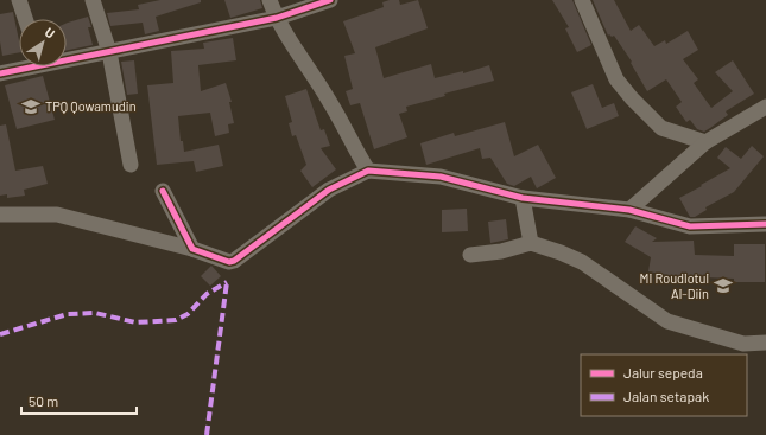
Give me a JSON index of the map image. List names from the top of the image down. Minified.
{"places":{"school or university":["TPQ Qowamudin","MI Roudlotul Al-Diin"]},"legend":["Jalur sepeda","Jalan setapak"],"scale_bar":"50 m","north":"top right"}
